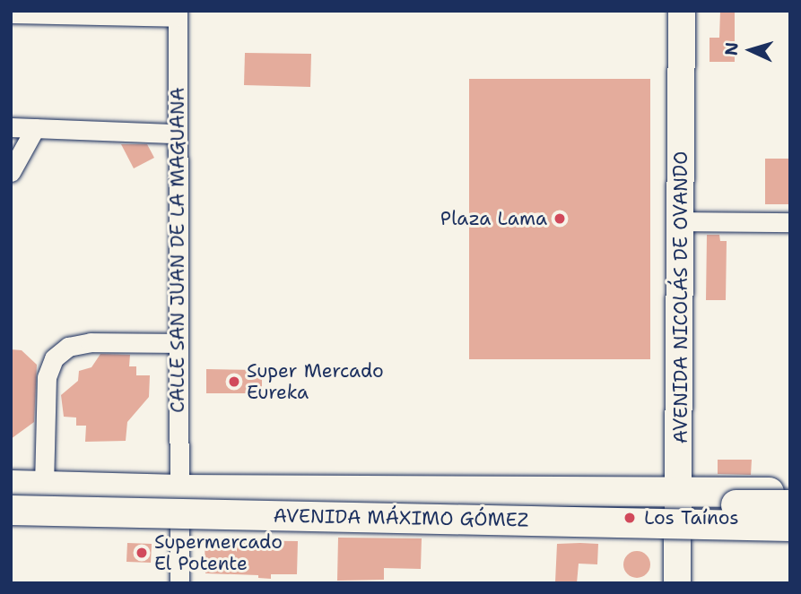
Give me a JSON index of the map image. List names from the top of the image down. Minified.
{"streets":{"main road":["AVENIDA NICOLÁS DE OVANDO","AVENIDA MÁXIMO GÓMEZ"],"street":["CALLE SAN JUAN DE LA MAGUANA"]},"places":["Plaza Lama","Super Mercado Eureka","Los Taínos","Supermercado El Potente"],"north":"left"}
